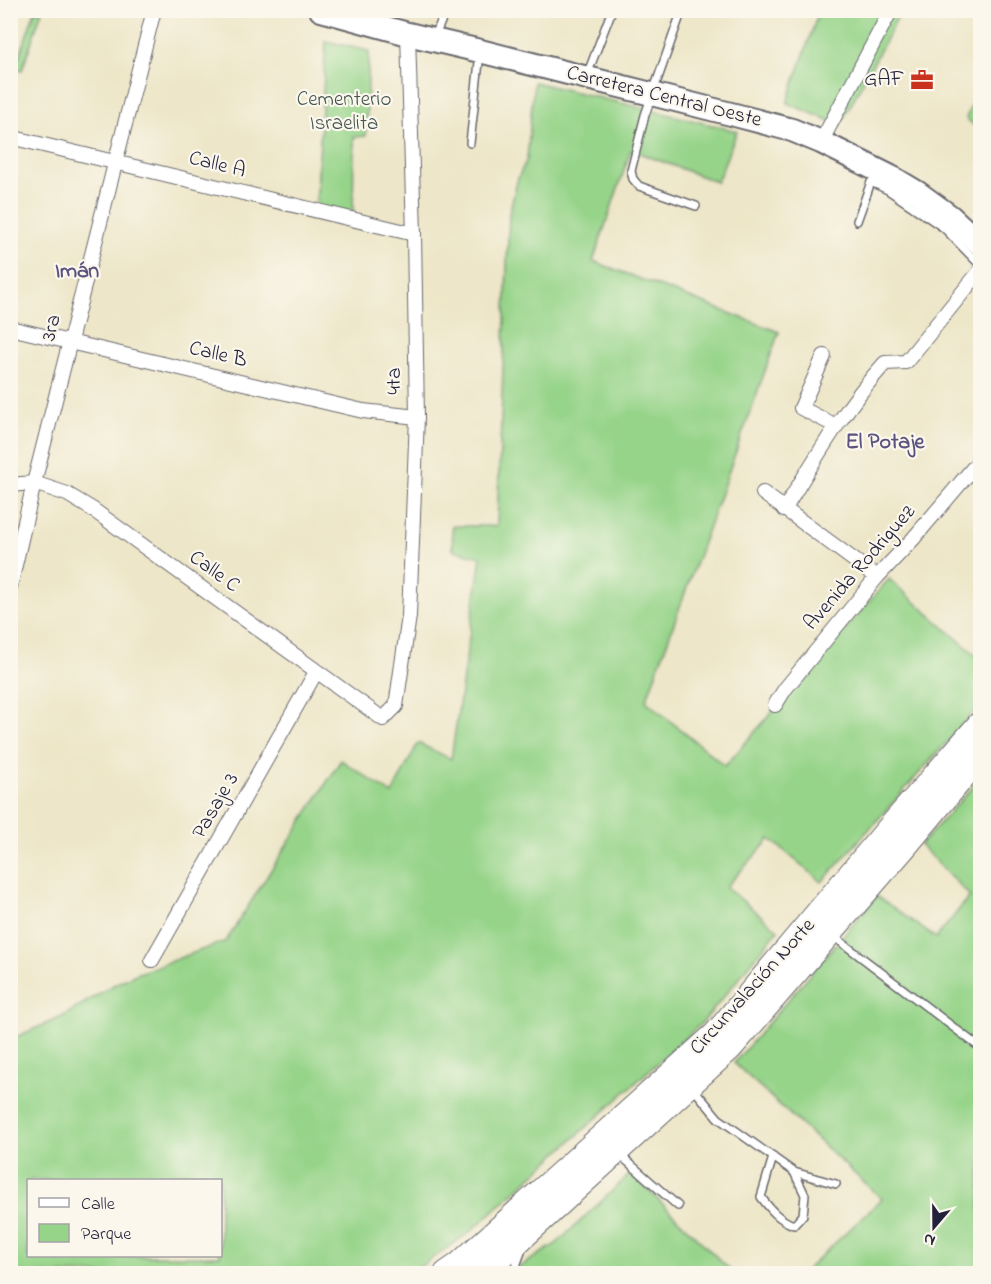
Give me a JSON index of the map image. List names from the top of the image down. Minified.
{"streets":{"highway":["Circunvalación Norte"],"main road":["Carretera Central Oeste"],"street":["Calle A","3ra","Calle B","4ta","Avenida Rodriguez","Calle C","Pasaje 3"]},"crossings":[["Carretera Central Oeste","4ta"],["Calle A","3ra"],["Calle A","4ta"],["3ra","Calle B"],["3ra","Calle C"],["Calle B","4ta"],["4ta","Calle C"],["Calle C","Pasaje 3"]],"districts":["Imán","El Potaje"],"parks":["Cementerio Israelita"],"places":{"office":["GAF"]},"legend":["Calle","Parque"],"north":"bottom"}
